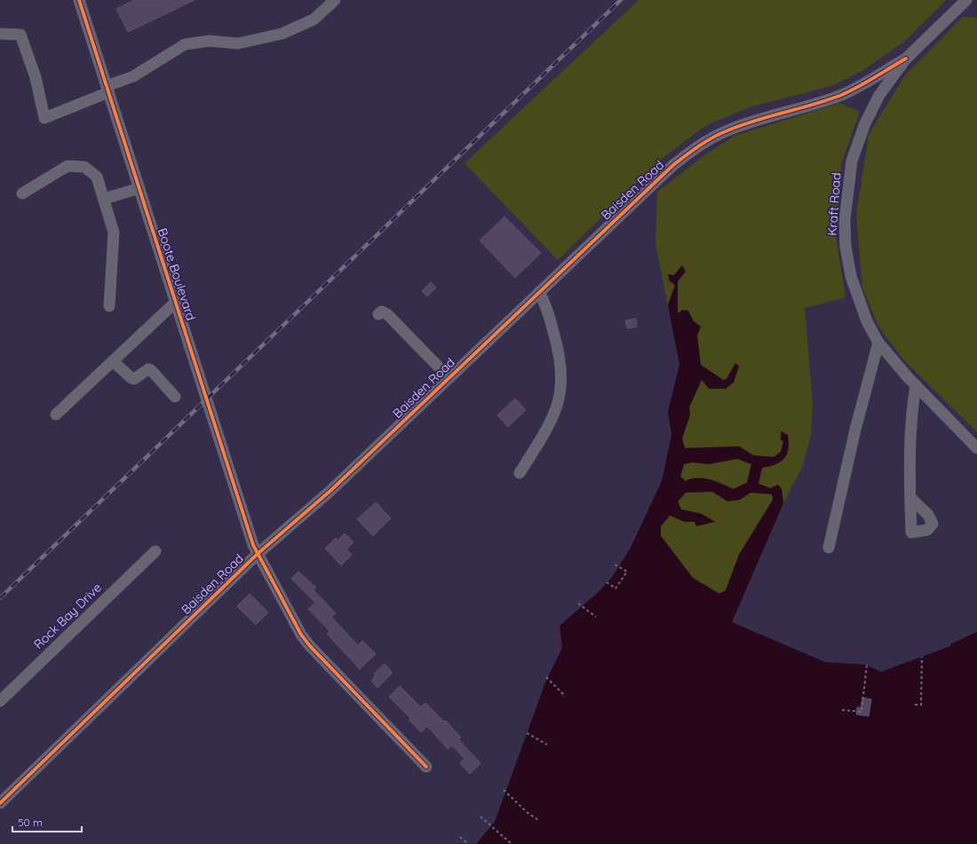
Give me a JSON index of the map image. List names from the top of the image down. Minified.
{"streets":{"street":["Baisden Road","Kraft Road","Boote Boulevard","Rock Bay Drive"]},"crossings":[["Baisden Road","Kraft Road"],["Baisden Road","Boote Boulevard"]],"scale_bar":"50 m"}
